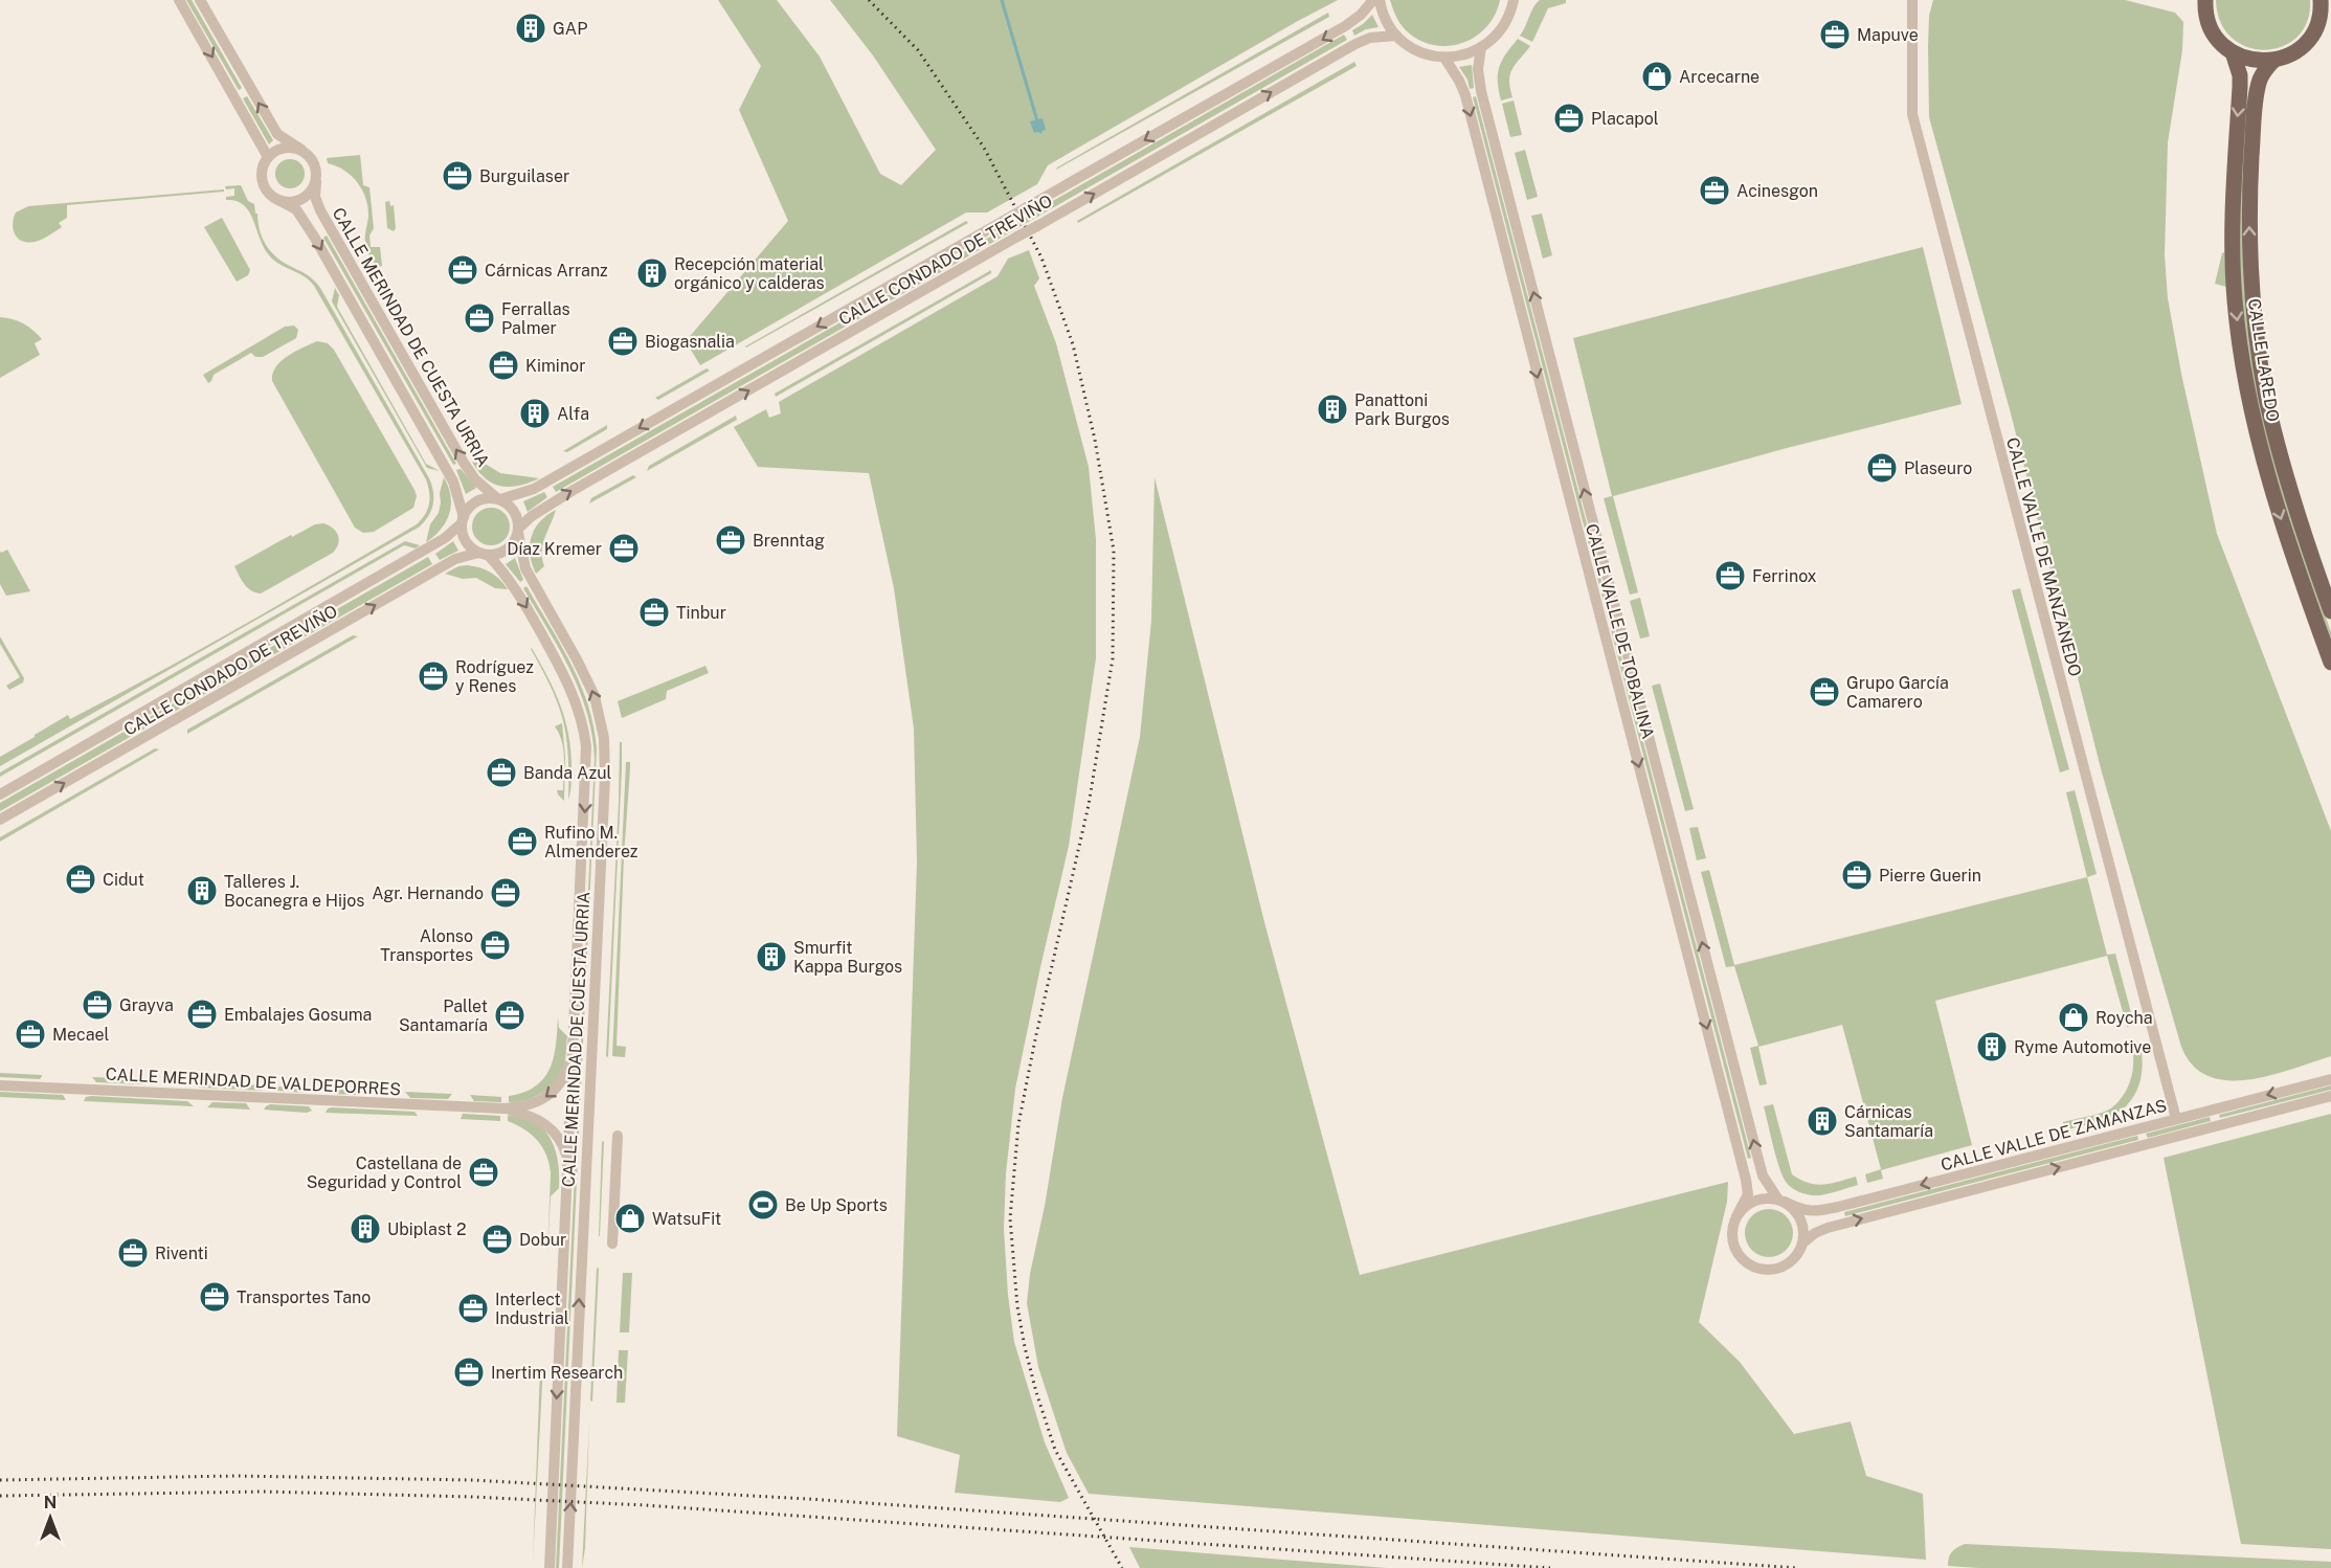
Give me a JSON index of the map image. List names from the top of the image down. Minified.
{"streets":{"main road":["CALLE LAREDO"],"street":["CALLE CONDADO DE TREVIÑO","CALLE MERINDAD DE CUESTA URRIA","CALLE VALLE DE MANZANEDO","CALLE VALLE DE TOBALINA","CALLE MERINDAD DE VALDEPORRES","CALLE VALLE DE ZAMANZAS"]},"crossings":[["CALLE CONDADO DE TREVIÑO","CALLE MERINDAD DE CUESTA URRIA"],["CALLE MERINDAD DE CUESTA URRIA","CALLE MERINDAD DE VALDEPORRES"],["CALLE VALLE DE MANZANEDO","CALLE VALLE DE ZAMANZAS"],["CALLE VALLE DE TOBALINA","CALLE VALLE DE ZAMANZAS"]],"places":{"building":["GAP","Recepción material orgánico y calderas","Panattoni Park Burgos","Alfa","Talleres J. Bocanegra e Hijos","Smurfit Kappa Burgos","Ryme Automotive","Cárnicas Santamaría","Ubiplast 2"],"office":["Mapuve","Placapol","Burguilaser","Acinesgon","Cárnicas Arranz","Ferrallas Palmer","Biogasnalia","Kiminor","Plaseuro","Brenntag","Díaz Kremer","Ferrinox","Tinbur","Rodríguez y Renes","Grupo García Camarero","Banda Azul","Rufino M. Almenderez","Pierre Guerin","Cidut","Agr. Hernando","Alonso Transportes","Grayva","Embalajes Gosuma","Pallet Santamaría","Mecael","Castellana de Seguridad y Control","Dobur","Riventi","Transportes Tano","Interlect Industrial","Inertim Research"],"shop":["Arcecarne","Roycha","WatsuFit"],"sports":["Be Up Sports"]},"north":"top"}
